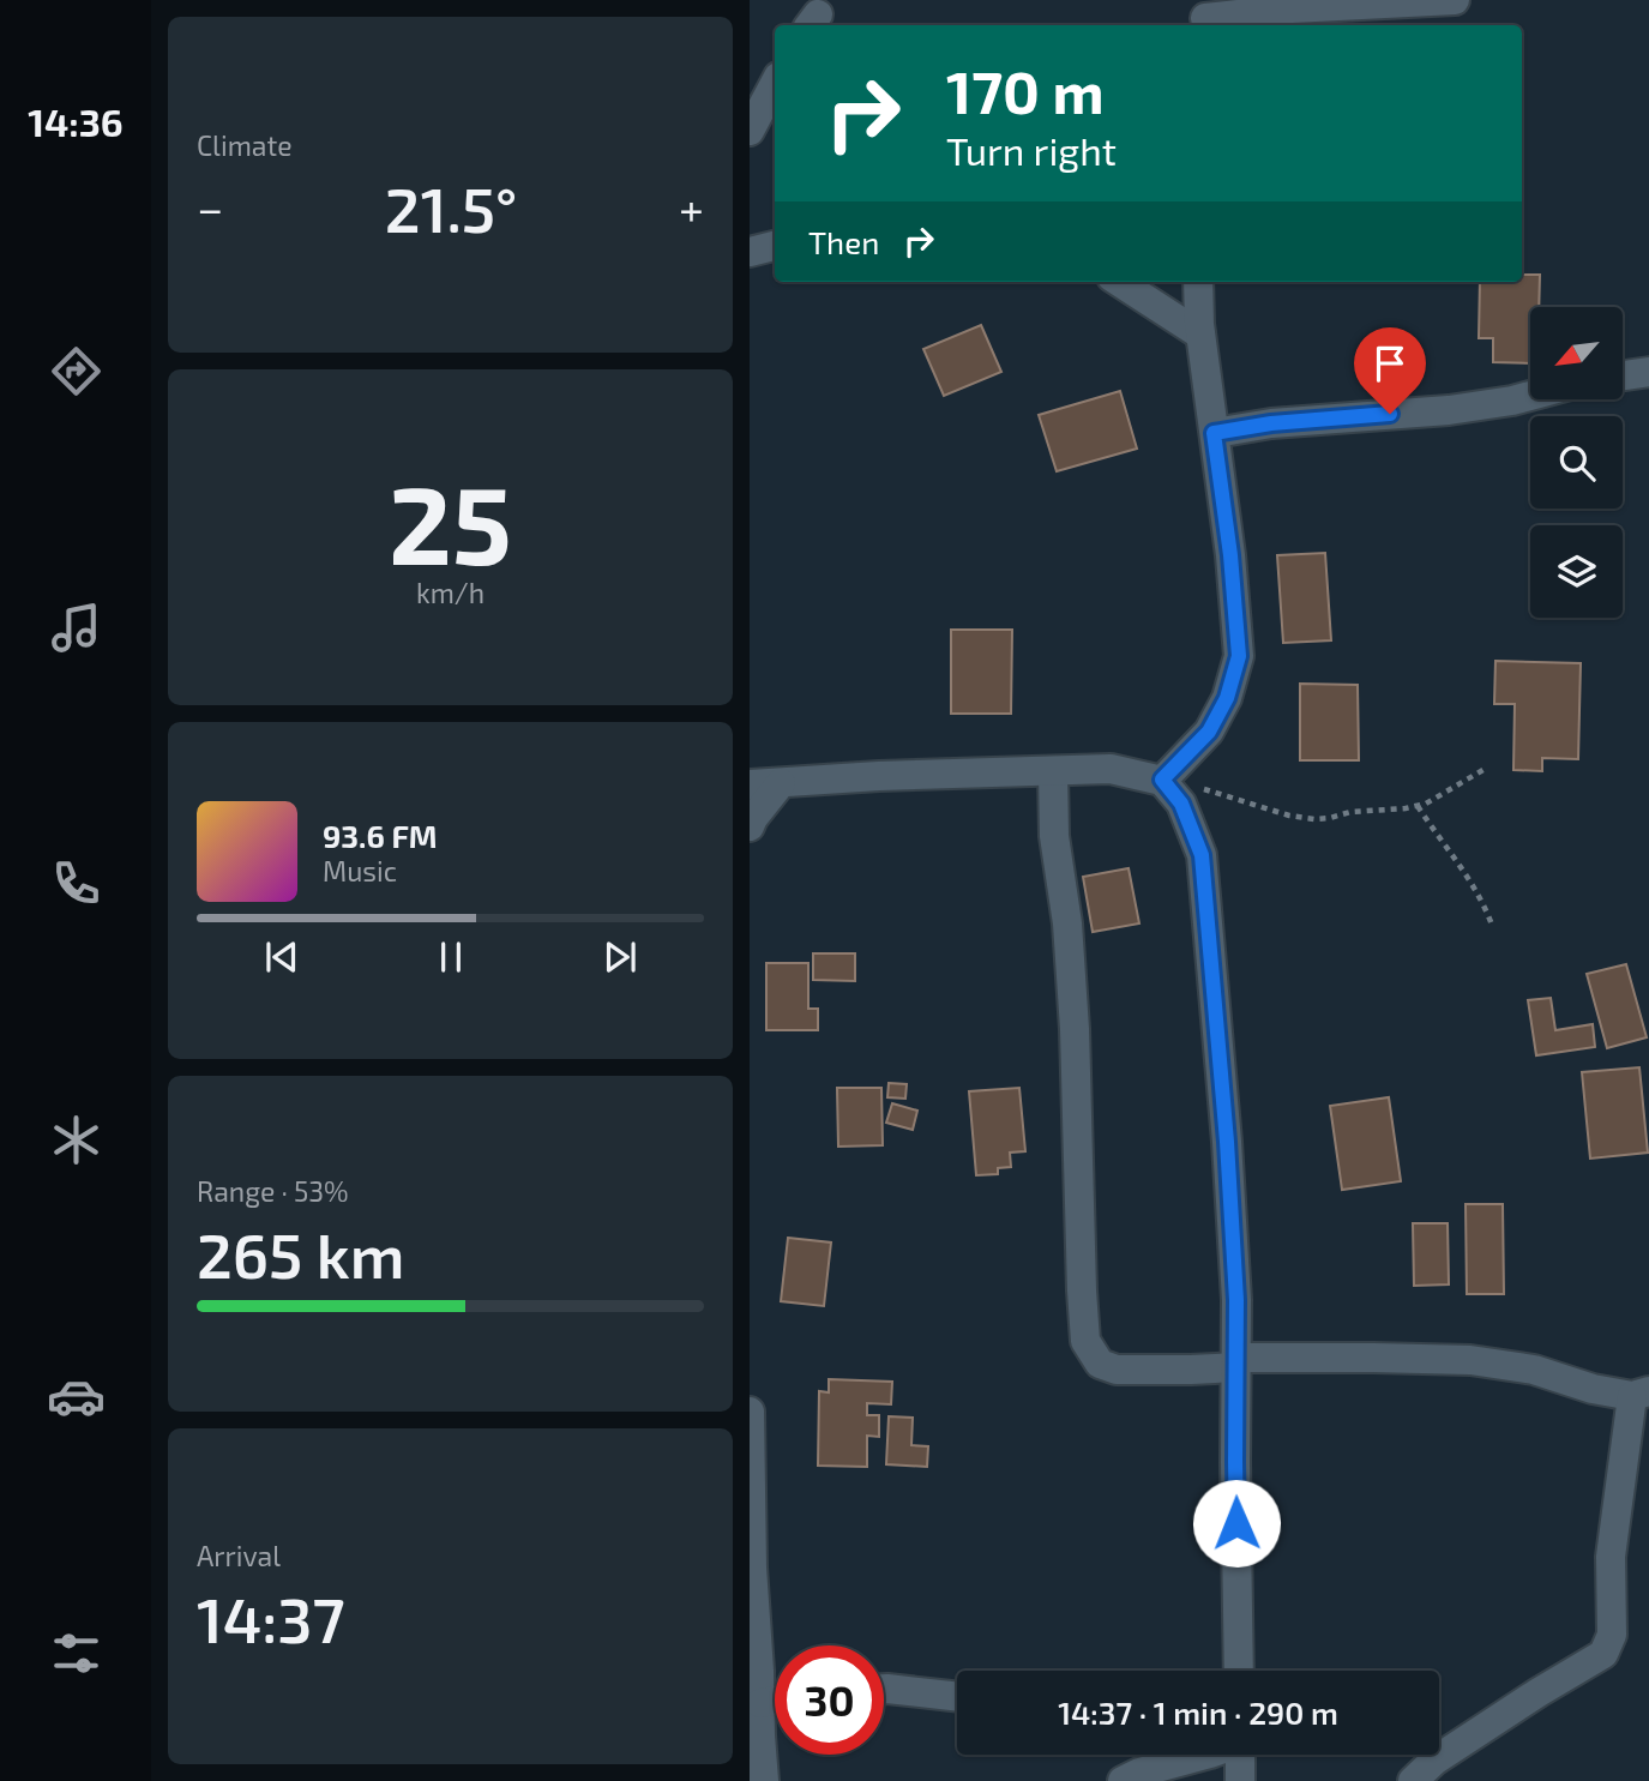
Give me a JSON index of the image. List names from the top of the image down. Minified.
{"north":"bottom left","page":{"tabs":"14:36","tile":["Climate",["25","km/h"],["Range · 53%","265 km"],["Arrival","14:37"]],"turn":["170 m","Turn right"],"heat":["−","21.5°","+"],"then":"Then","song":["93.6 FM","Music"],"limit":"30","trip":"14:37 · 1 min · 290 m"}}
